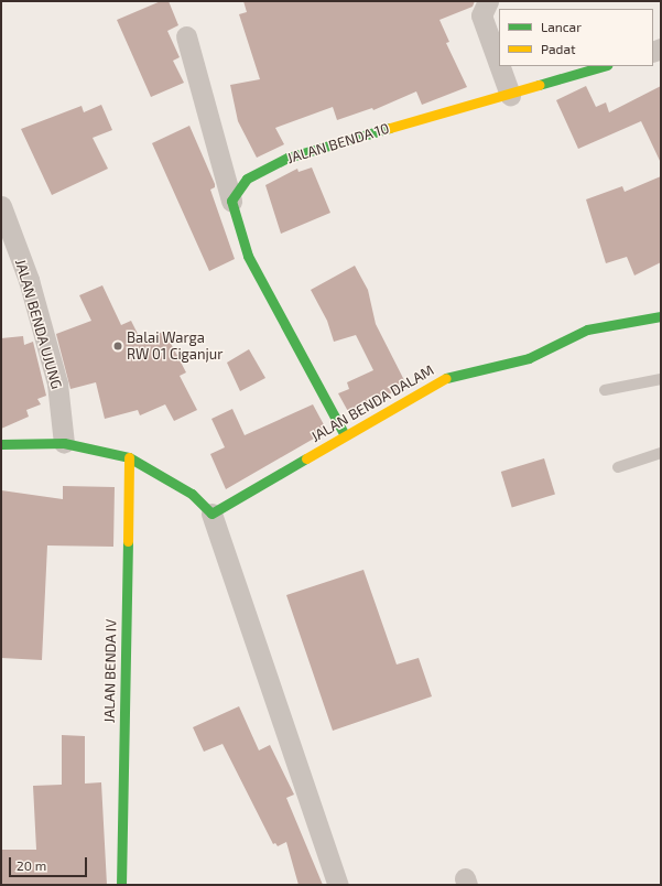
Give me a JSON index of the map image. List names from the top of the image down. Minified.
{"streets":{"street":["JALAN BENDA 10","JALAN BENDA UJUNG","JALAN BENDA DALAM","JALAN BENDA IV"]},"places":["Balai Warga RW 01 Ciganjur"],"legend":["Lancar","Padat"],"scale_bar":"20 m"}
